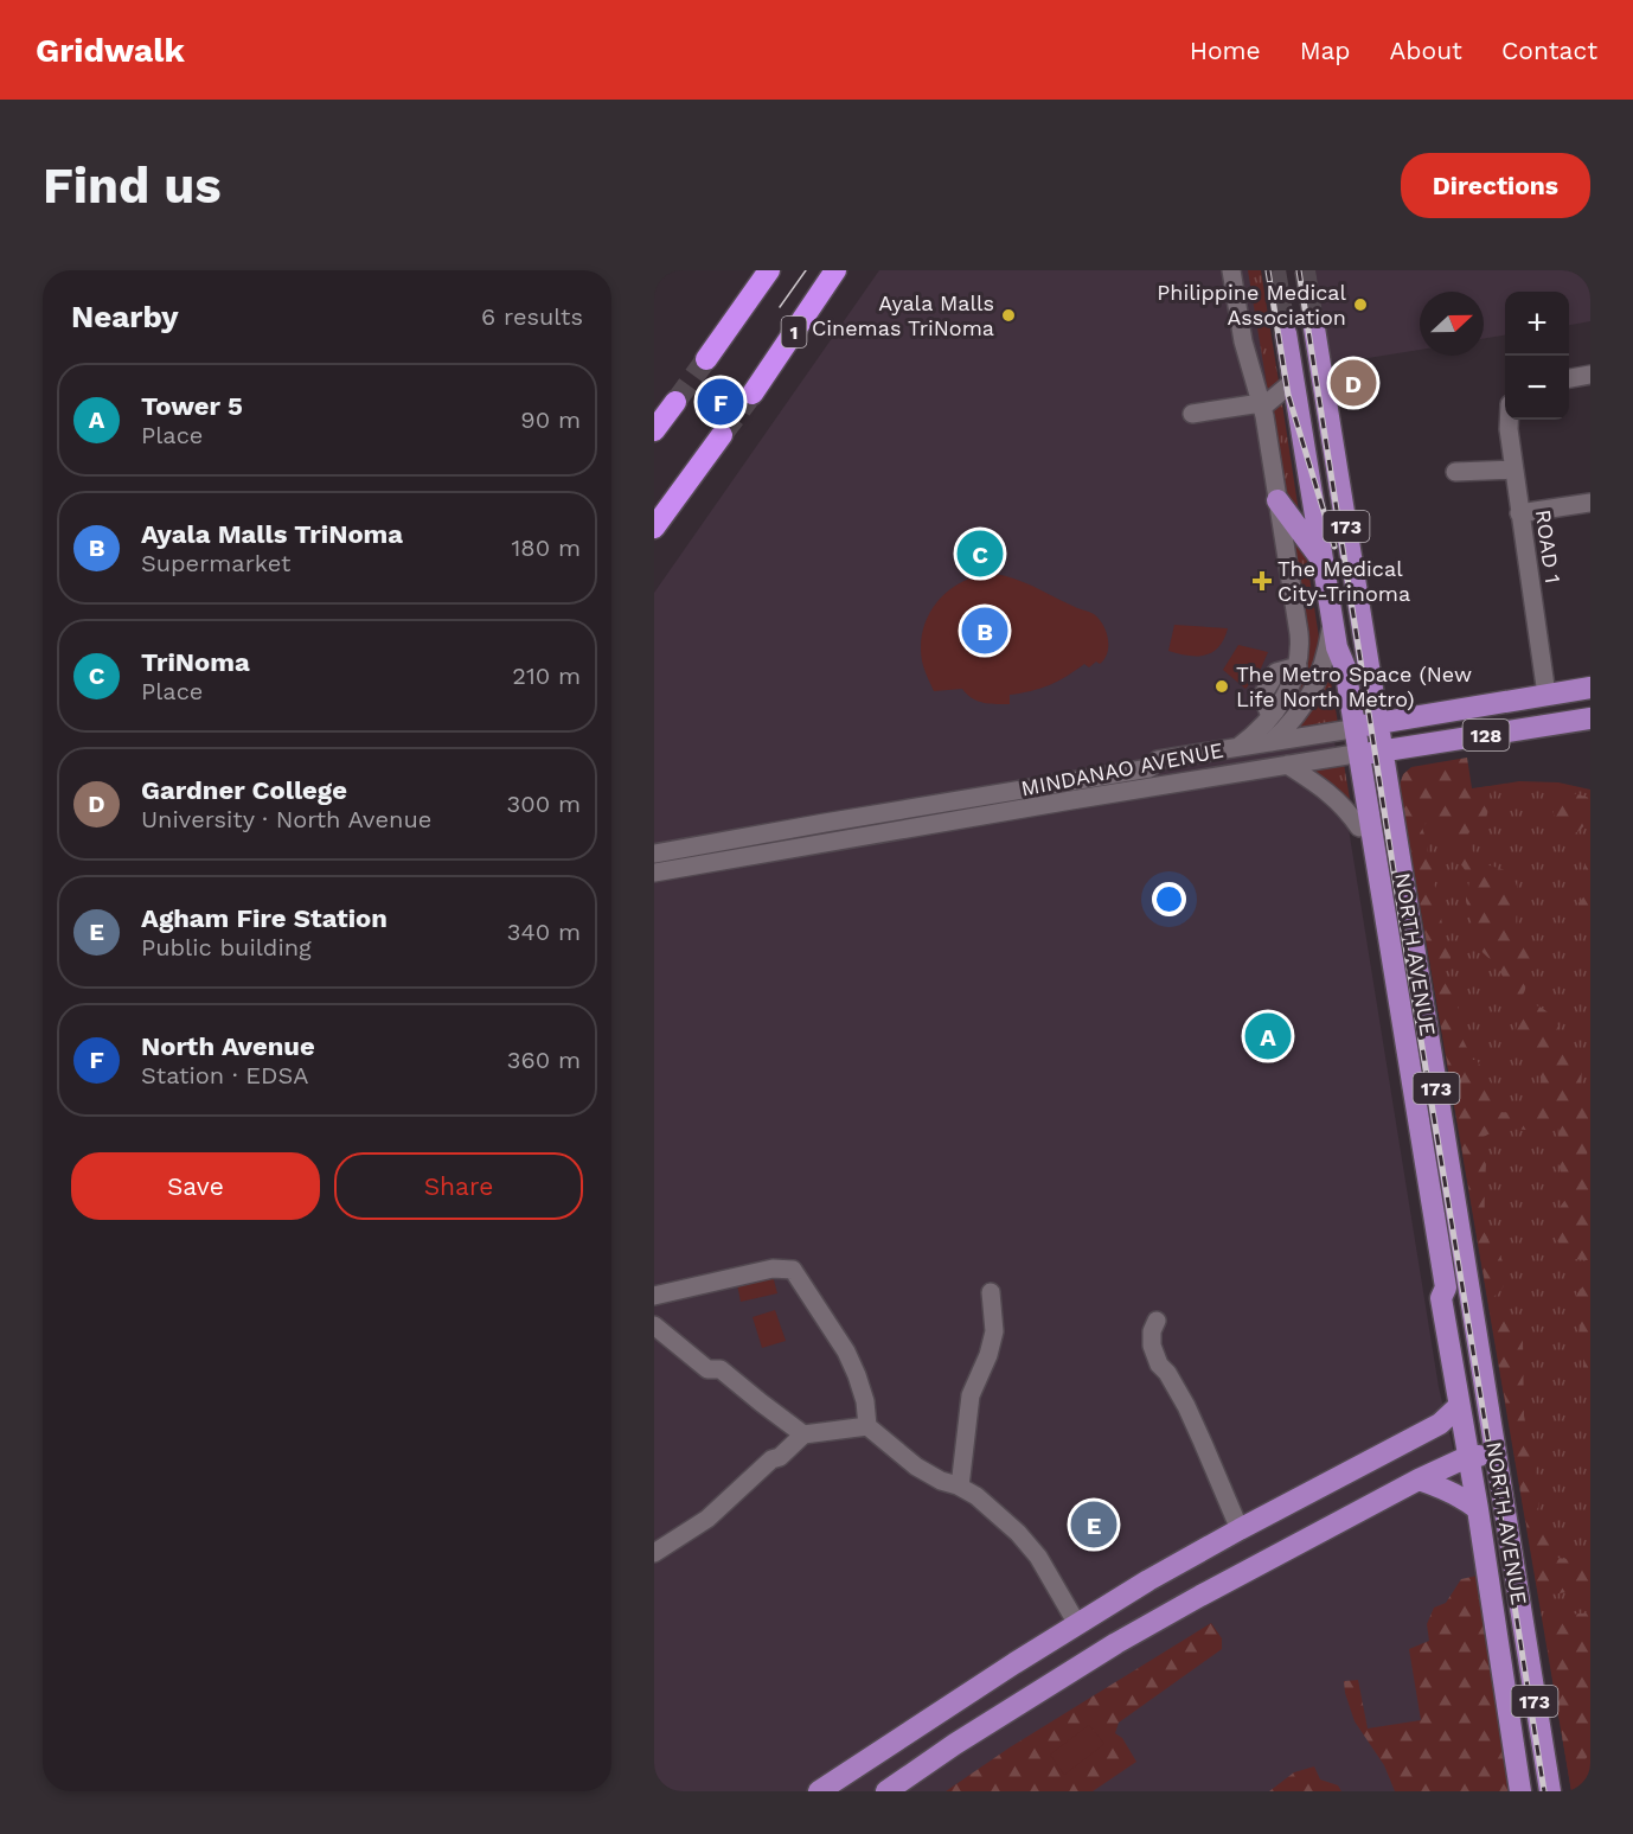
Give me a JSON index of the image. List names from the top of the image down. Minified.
{"streets":{"highway":["1"],"main road":["173","128","MINDANAO AVENUE","NORTH AVENUE"],"street":["ROAD 1"]},"crossings":[["ROAD 1","MINDANAO AVENUE"],["MINDANAO AVENUE","NORTH AVENUE"]],"places":{"other":["Philippine Medical Association","Ayala Malls Cinemas TriNoma","The Metro Space (New Life North Metro)"],"health":["The Medical City-Trinoma"]},"north":"right","page":{"header":"Gridwalk","nav":["Home","Map","About","Contact"],"buttons":["Directions",["Save","Share"]],"title":"Find us","heading":["Nearby","6 results"],"map_buttons":["+","−"],"pins":["D","F","C","B","A","E"],"list":[{"mark":"A","name":"Tower 5","note":"Place","value":"90 m"},{"mark":"B","name":"Ayala Malls TriNoma","note":"Supermarket","value":"180 m"},{"mark":"C","name":"TriNoma","note":"Place","value":"210 m"},{"mark":"D","name":"Gardner College","note":"University · North Avenue","value":"300 m"},{"mark":"E","name":"Agham Fire Station","note":"Public building","value":"340 m"},{"mark":"F","name":"North Avenue","note":"Station · EDSA","value":"360 m"}]}}
